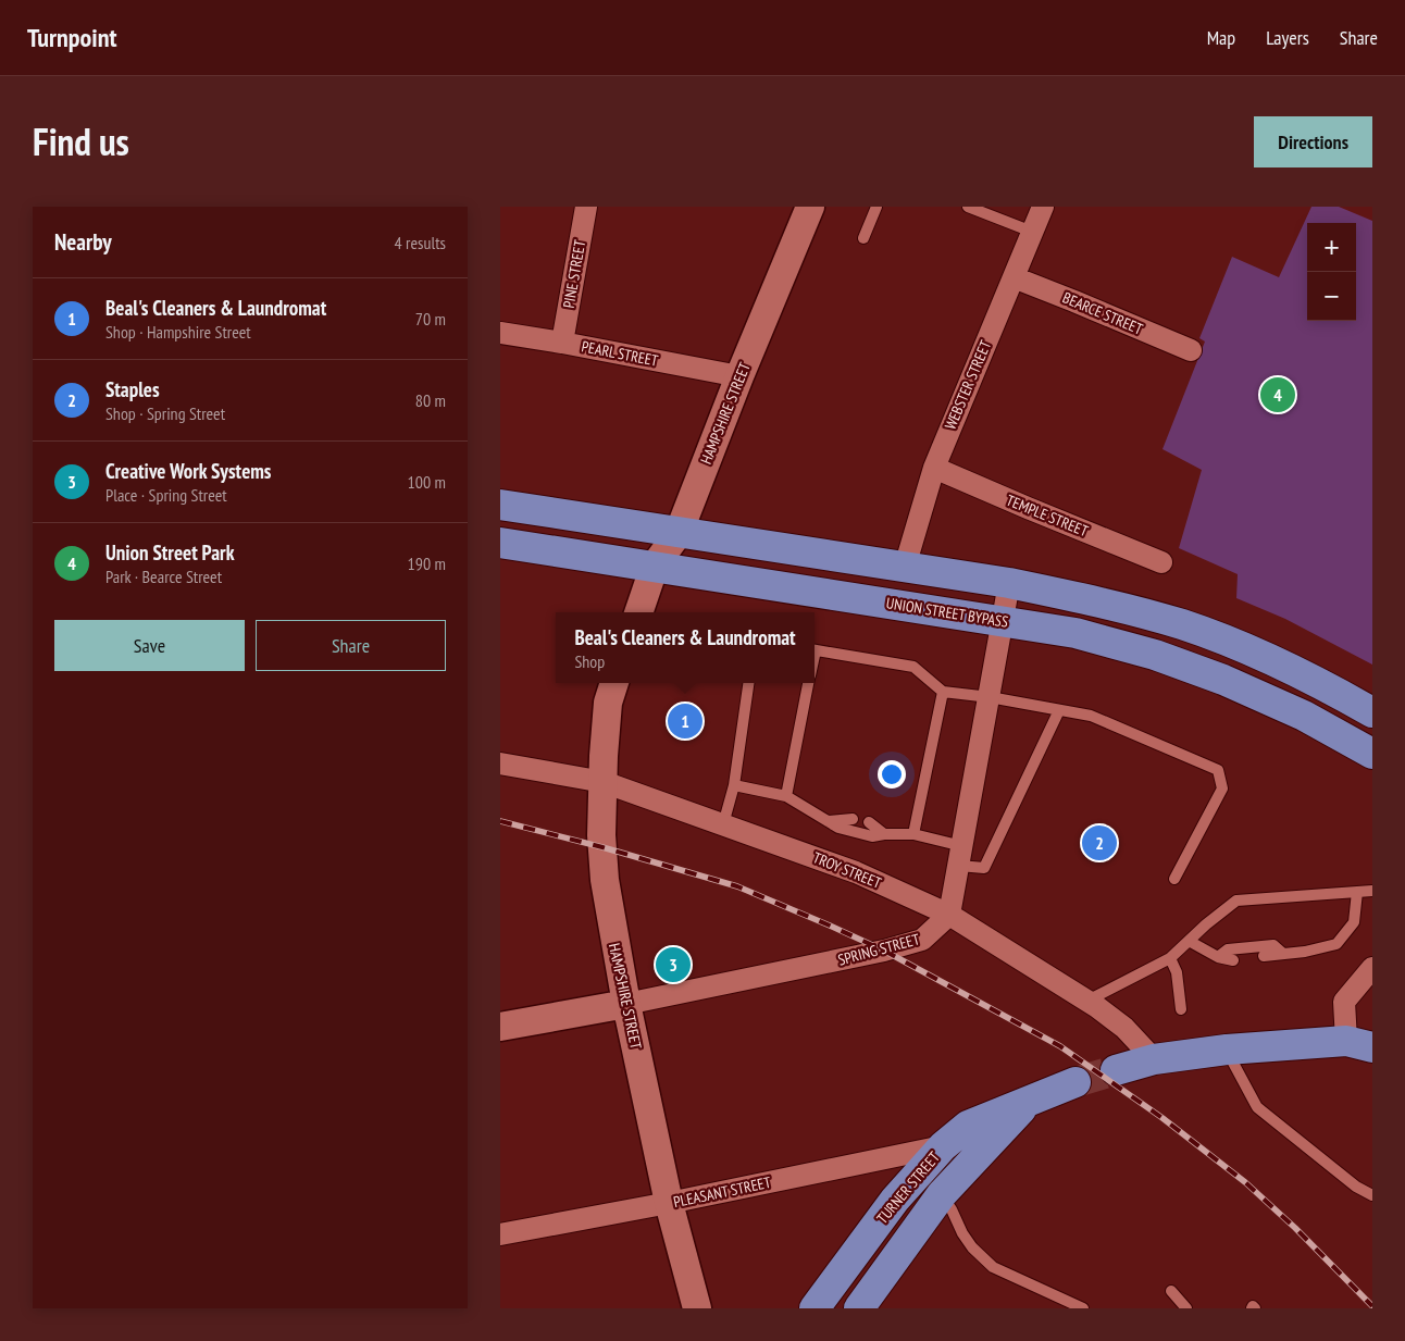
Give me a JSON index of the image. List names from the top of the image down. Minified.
{"streets":{"highway":["UNION STREET BYPASS","TURNER STREET"],"street":["PINE STREET","BEARCE STREET","PEARL STREET","WEBSTER STREET","HAMPSHIRE STREET","TEMPLE STREET","TROY STREET","SPRING STREET","PLEASANT STREET"]},"crossings":[["PINE STREET","PEARL STREET"],["BEARCE STREET","WEBSTER STREET"],["PEARL STREET","HAMPSHIRE STREET"],["WEBSTER STREET","TEMPLE STREET"],["HAMPSHIRE STREET","UNION STREET BYPASS"],["HAMPSHIRE STREET","TROY STREET"],["HAMPSHIRE STREET","SPRING STREET"],["HAMPSHIRE STREET","PLEASANT STREET"],["TROY STREET","SPRING STREET"],["TURNER STREET","PLEASANT STREET"]],"page":{"header":"Turnpoint","nav":["Map","Layers","Share"],"title":"Find us","buttons":["Directions",["Save","Share"]],"heading":["Nearby","4 results"],"map_buttons":["+","−"],"list":[{"mark":"1","name":"Beal's Cleaners & Laundromat","note":"Shop · Hampshire Street","value":"70 m"},{"mark":"2","name":"Staples","note":"Shop · Spring Street","value":"80 m"},{"mark":"3","name":"Creative Work Systems","note":"Place · Spring Street","value":"100 m"},{"mark":"4","name":"Union Street Park","note":"Park · Bearce Street","value":"190 m"}],"pins":["4","1","2","3"],"popup":["Beal's Cleaners & Laundromat","Shop"]}}
